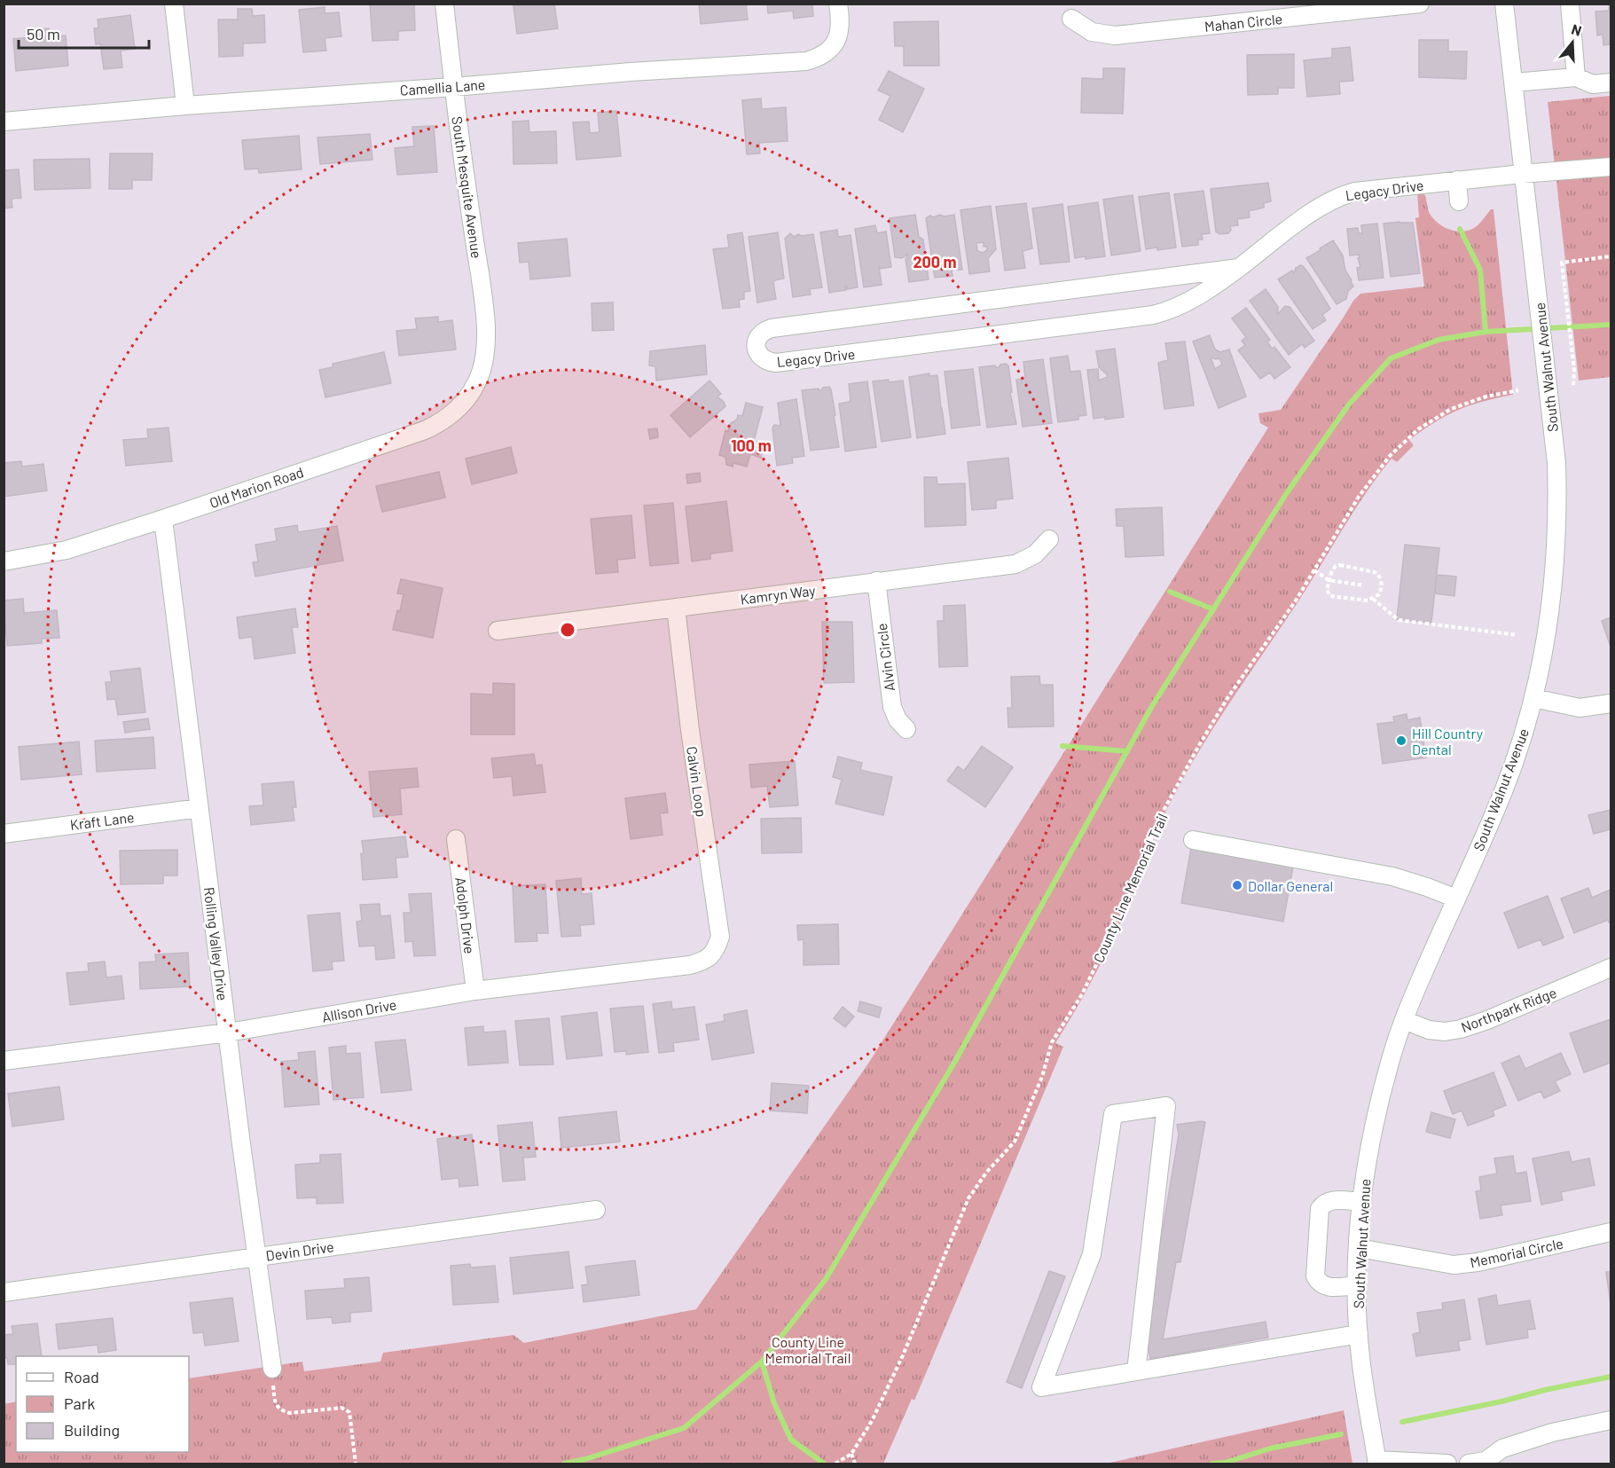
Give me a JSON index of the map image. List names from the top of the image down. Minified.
{"streets":{"street":["Mahan Circle","Camellia Lane","South Mesquite Avenue","Legacy Drive","South Walnut Avenue","Old Marion Road","Kamryn Way","Alvin Circle","Calvin Loop","Kraft Lane","Adolph Drive","Rolling Valley Drive","Northpark Ridge","Allison Drive","Devin Drive","Memorial Circle"],"path":["County Line Memorial Trail"]},"crossings":[["Camellia Lane","South Mesquite Avenue"],["South Mesquite Avenue","Old Marion Road"],["Legacy Drive","South Walnut Avenue"],["South Walnut Avenue","Northpark Ridge"],["South Walnut Avenue","Memorial Circle"],["Old Marion Road","Rolling Valley Drive"],["Kamryn Way","Alvin Circle"],["Kamryn Way","Calvin Loop"],["Calvin Loop","Allison Drive"],["Kraft Lane","Rolling Valley Drive"],["Adolph Drive","Allison Drive"],["Rolling Valley Drive","Allison Drive"],["Rolling Valley Drive","Devin Drive"]],"parks":["County Line Memorial Trail"],"places":["Hill Country Dental","Dollar General"],"legend":["Road","Park","Building"],"scale_bar":"50 m","north":"top","rings":["200 m","100 m"]}
